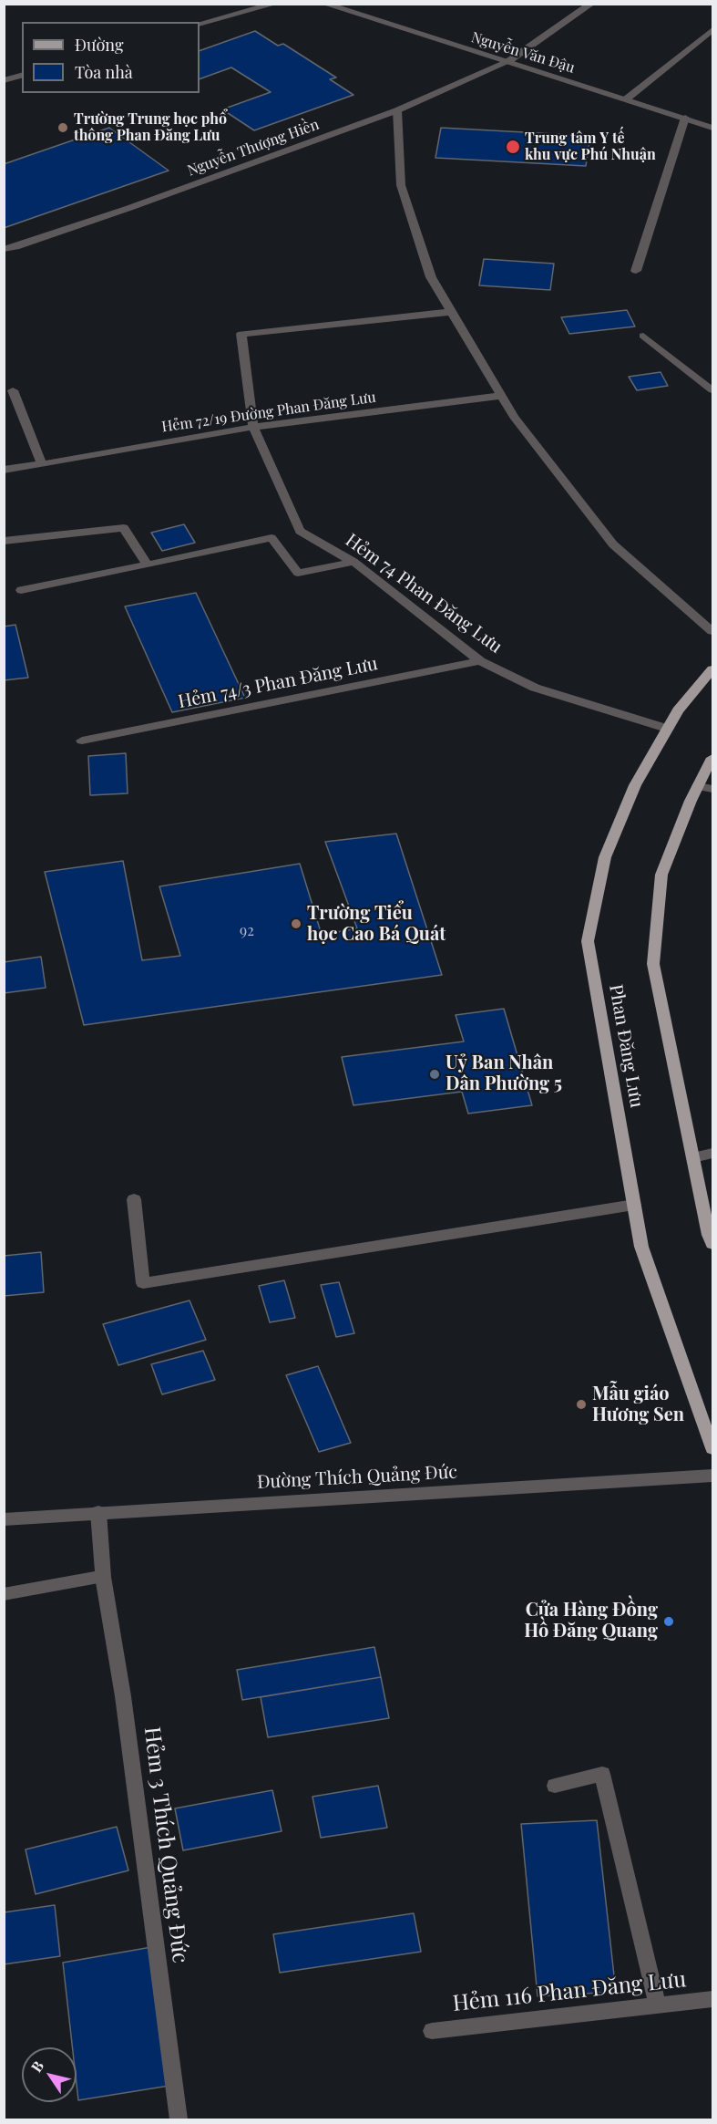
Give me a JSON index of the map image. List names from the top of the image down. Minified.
{"streets":{"main road":["Phan Đăng Lưu"],"street":["Nguyễn Văn Đậu","Nguyễn Thượng Hiền","Hẻm 72/19 Đường Phan Đăng Lưu","Hẻm 74 Phan Đăng Lưu","Hẻm 74/3 Phan Đăng Lưu","Đường Thích Quảng Đức","Hẻm 3 Thích Quảng Đức","Hẻm 116 Phan Đăng Lưu"]},"crossings":[["Nguyễn Văn Đậu","Nguyễn Thượng Hiền"],["Hẻm 72/19 Đường Phan Đăng Lưu","Hẻm 74 Phan Đăng Lưu"],["Hẻm 74 Phan Đăng Lưu","Hẻm 74/3 Phan Đăng Lưu"],["Hẻm 74 Phan Đăng Lưu","Phan Đăng Lưu"],["Đường Thích Quảng Đức","Hẻm 3 Thích Quảng Đức"]],"places":["Trường Trung học phổ thông Phan Đăng Lưu","Trung tâm Y tế khu vực Phú Nhuận","Trường Tiểu học Cao Bá Quát","Uỷ Ban Nhân Dân Phường 5","Mẫu giáo Hương Sen","Cửa Hàng Đồng Hồ Đăng Quang"],"house_numbers":["92"],"legend":["Đường","Tòa nhà"],"north":"top left"}
